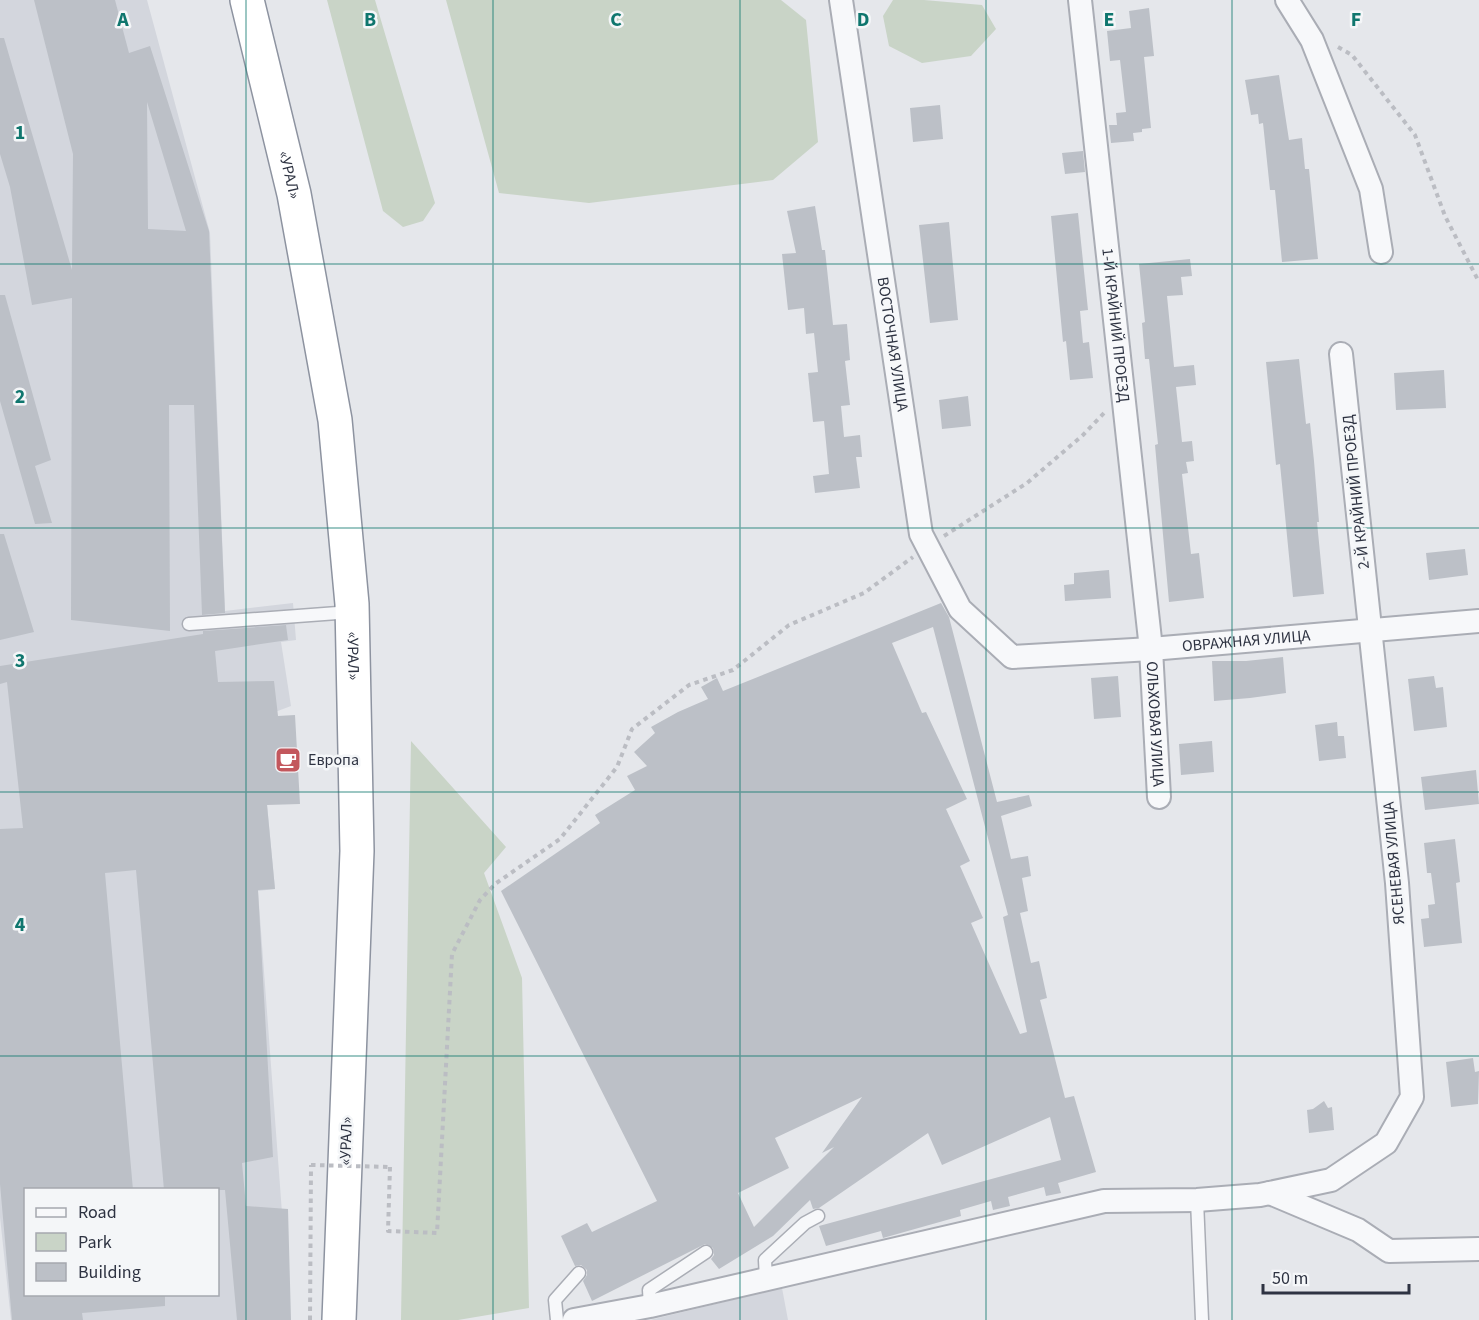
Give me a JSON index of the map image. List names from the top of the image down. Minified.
{"streets":{"highway":["«УРАЛ»"],"street":["1-Й КРАЙНИЙ ПРОЕЗД","ВОСТОЧНАЯ УЛИЦА","2-Й КРАЙНИЙ ПРОЕЗД","ОВРАЖНАЯ УЛИЦА","ОЛЬХОВАЯ УЛИЦА","ЯСЕНЕВАЯ УЛИЦА"]},"crossings":[["1-Й КРАЙНИЙ ПРОЕЗД","ОВРАЖНАЯ УЛИЦА"],["1-Й КРАЙНИЙ ПРОЕЗД","ОЛЬХОВАЯ УЛИЦА"],["ВОСТОЧНАЯ УЛИЦА","ОВРАЖНАЯ УЛИЦА"],["2-Й КРАЙНИЙ ПРОЕЗД","ОВРАЖНАЯ УЛИЦА"],["2-Й КРАЙНИЙ ПРОЕЗД","ЯСЕНЕВАЯ УЛИЦА"],["ОВРАЖНАЯ УЛИЦА","ОЛЬХОВАЯ УЛИЦА"],["ОВРАЖНАЯ УЛИЦА","ЯСЕНЕВАЯ УЛИЦА"]],"places":{"cafe":["Европа"]},"legend":["Road","Park","Building"],"scale_bar":"50 m","grid":{"columns":["A","B","C","D","E","F"],"rows":["1","2","3","4"]}}
